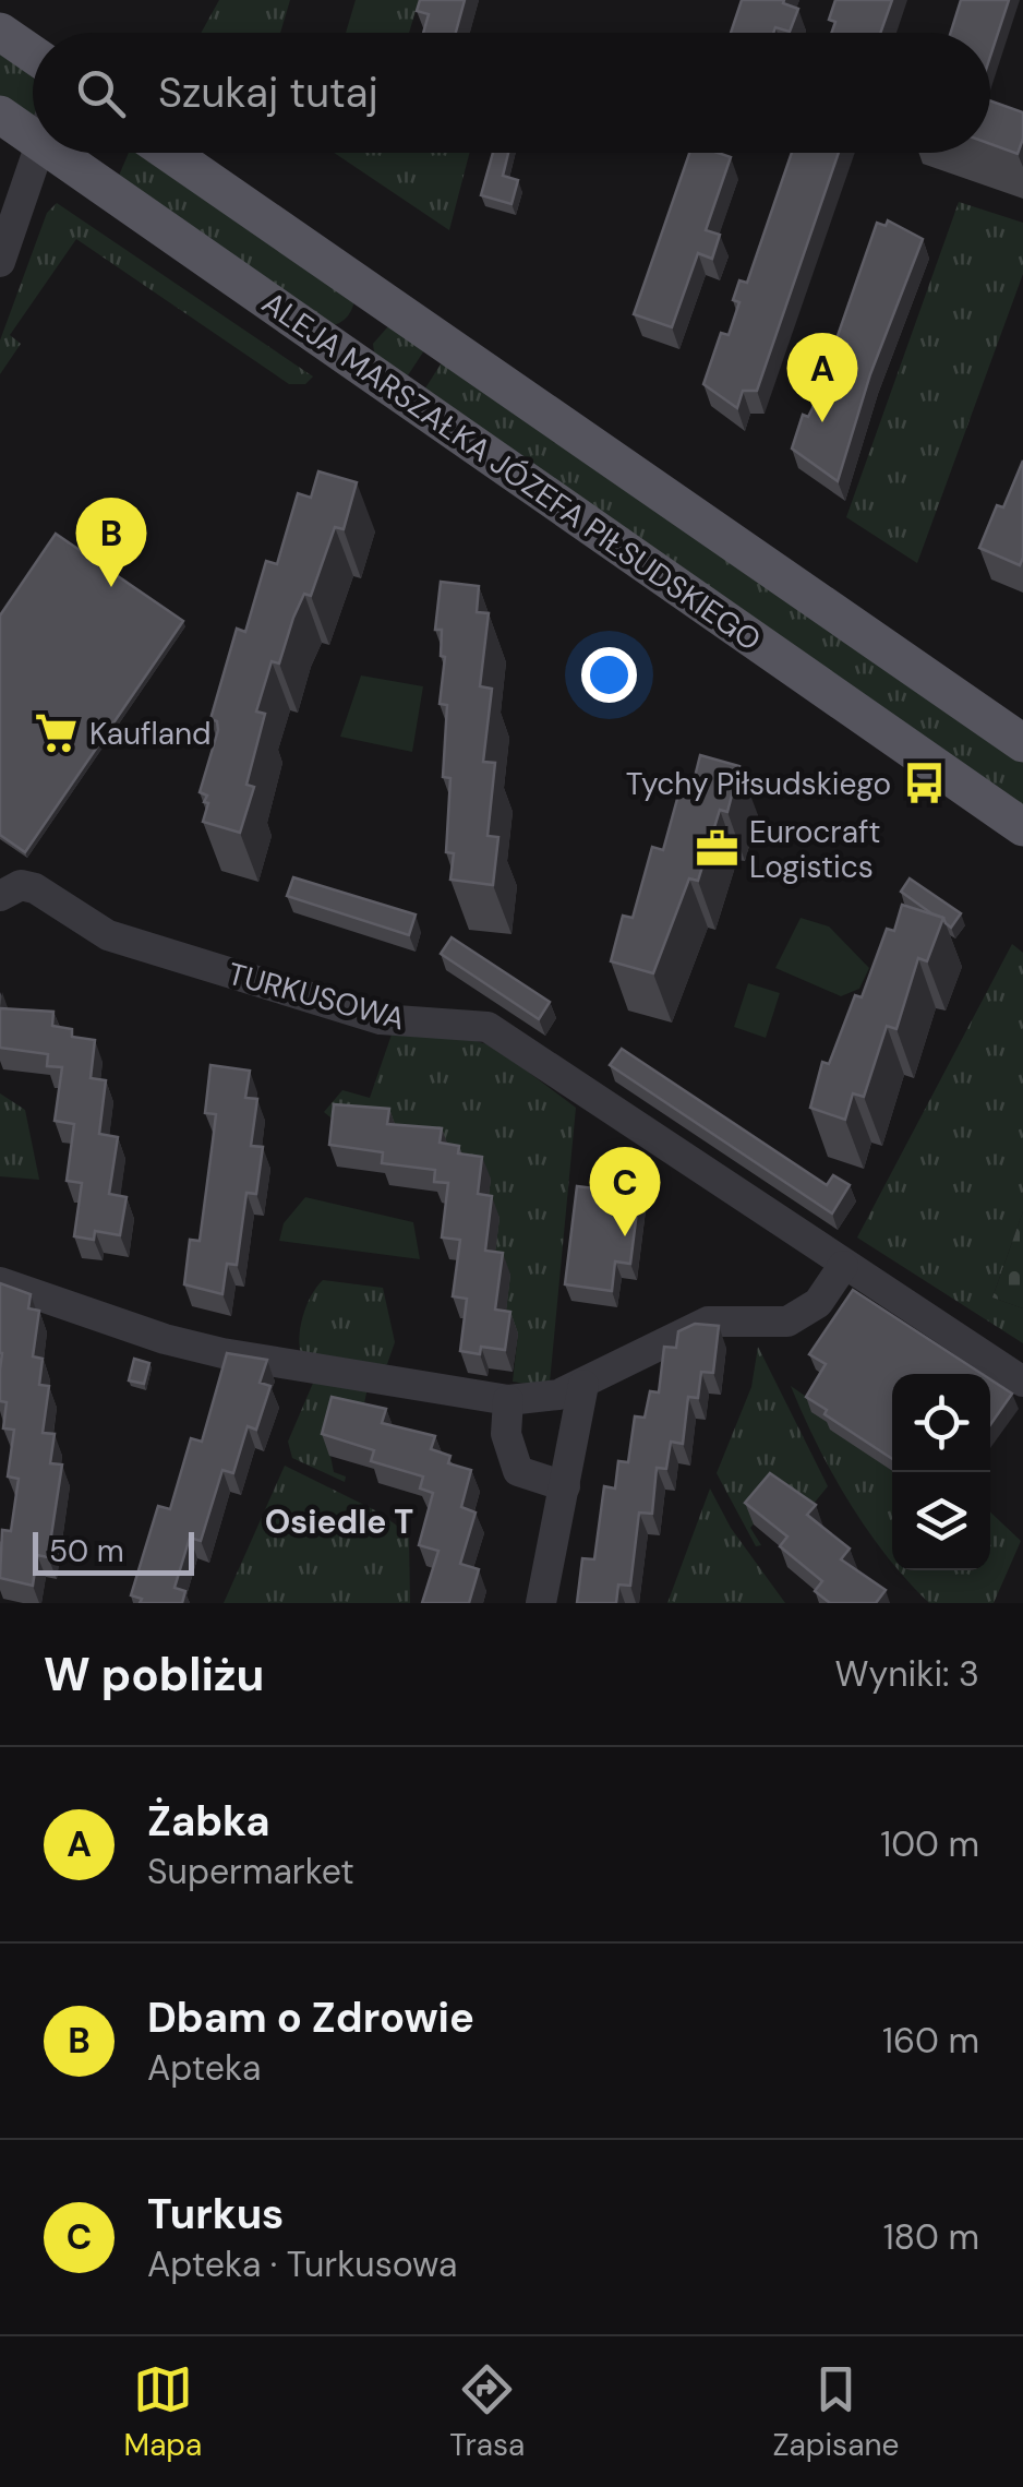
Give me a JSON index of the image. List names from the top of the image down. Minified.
{"streets":{"main road":["ALEJA MARSZAŁKA JÓZEFA PIŁSUDSKIEGO"],"street":["TURKUSOWA"]},"districts":["Osiedle T"],"places":{"supermarket":["Kaufland"],"bus stop":["Tychy Piłsudskiego"],"office":["Eurocraft Logistics"]},"scale_bar":"50 m","page":{"search":"Szukaj tutaj","pins":["A","B","C"],"scale":"50 m","heading":["W pobliżu","Wyniki: 3"],"list":[{"mark":"A","name":"Żabka","note":"Supermarket","value":"100 m"},{"mark":"B","name":"Dbam o Zdrowie","note":"Apteka","value":"160 m"},{"mark":"C","name":"Turkus","note":"Apteka · Turkusowa","value":"180 m"}],"nav":["Mapa","Trasa","Zapisane"]}}
